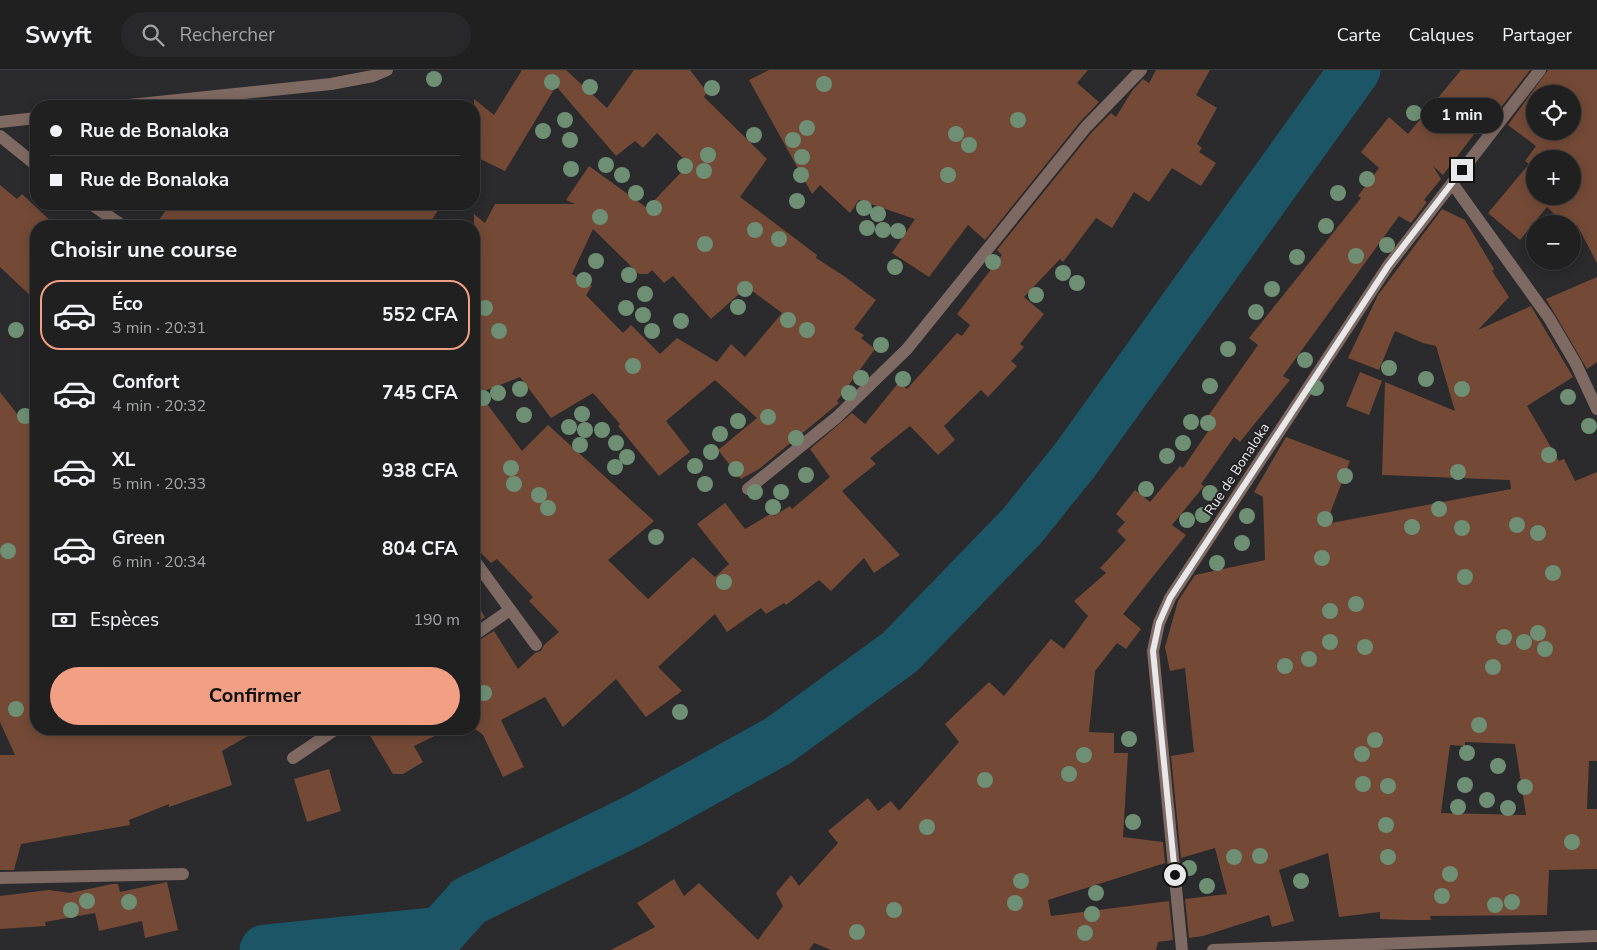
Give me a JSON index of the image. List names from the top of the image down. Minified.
{"streets":{"street":["Rue de Bonaloka"]},"page":{"header":"Swyft","search":"Rechercher","nav":["Carte","Calques","Partager"],"map_buttons":["+","−"],"bubble":"1 min","banner":["Rue de Bonaloka","Rue de Bonaloka"],"heading":"Choisir une course","list":[{"name":"Éco","note":"3 min · 20:31","value":"552 CFA"},{"name":"Confort","note":"4 min · 20:32","value":"745 CFA"},{"name":"XL","note":"5 min · 20:33","value":"938 CFA"},{"name":"Green","note":"6 min · 20:34","value":"804 CFA"}],"pay":["Espèces","190 m"],"buttons":"Confirmer"}}
